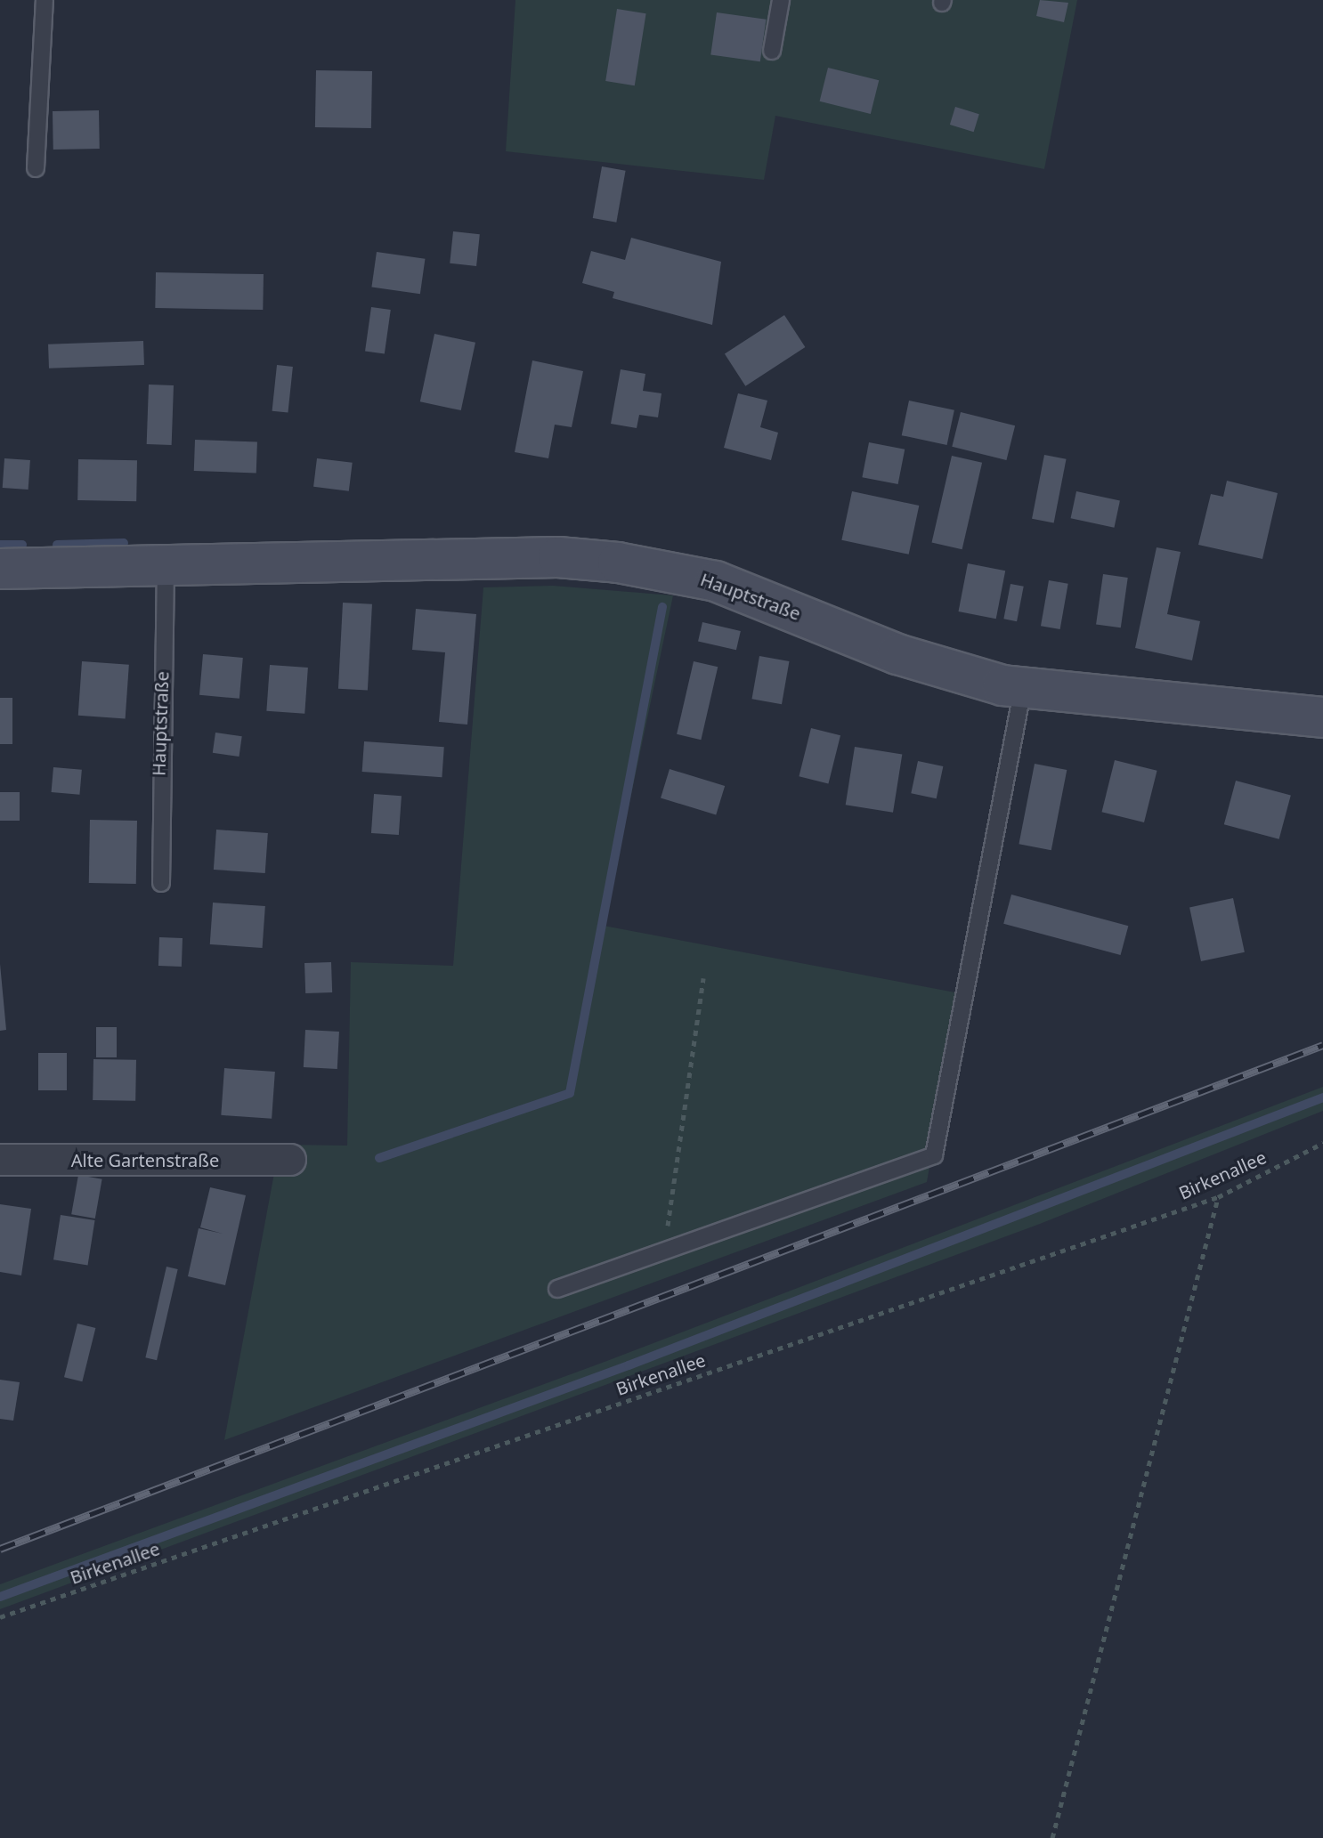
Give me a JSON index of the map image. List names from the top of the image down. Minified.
{"streets":{"street":["Hauptstraße","Alte Gartenstraße"],"path":["Birkenallee"]}}
